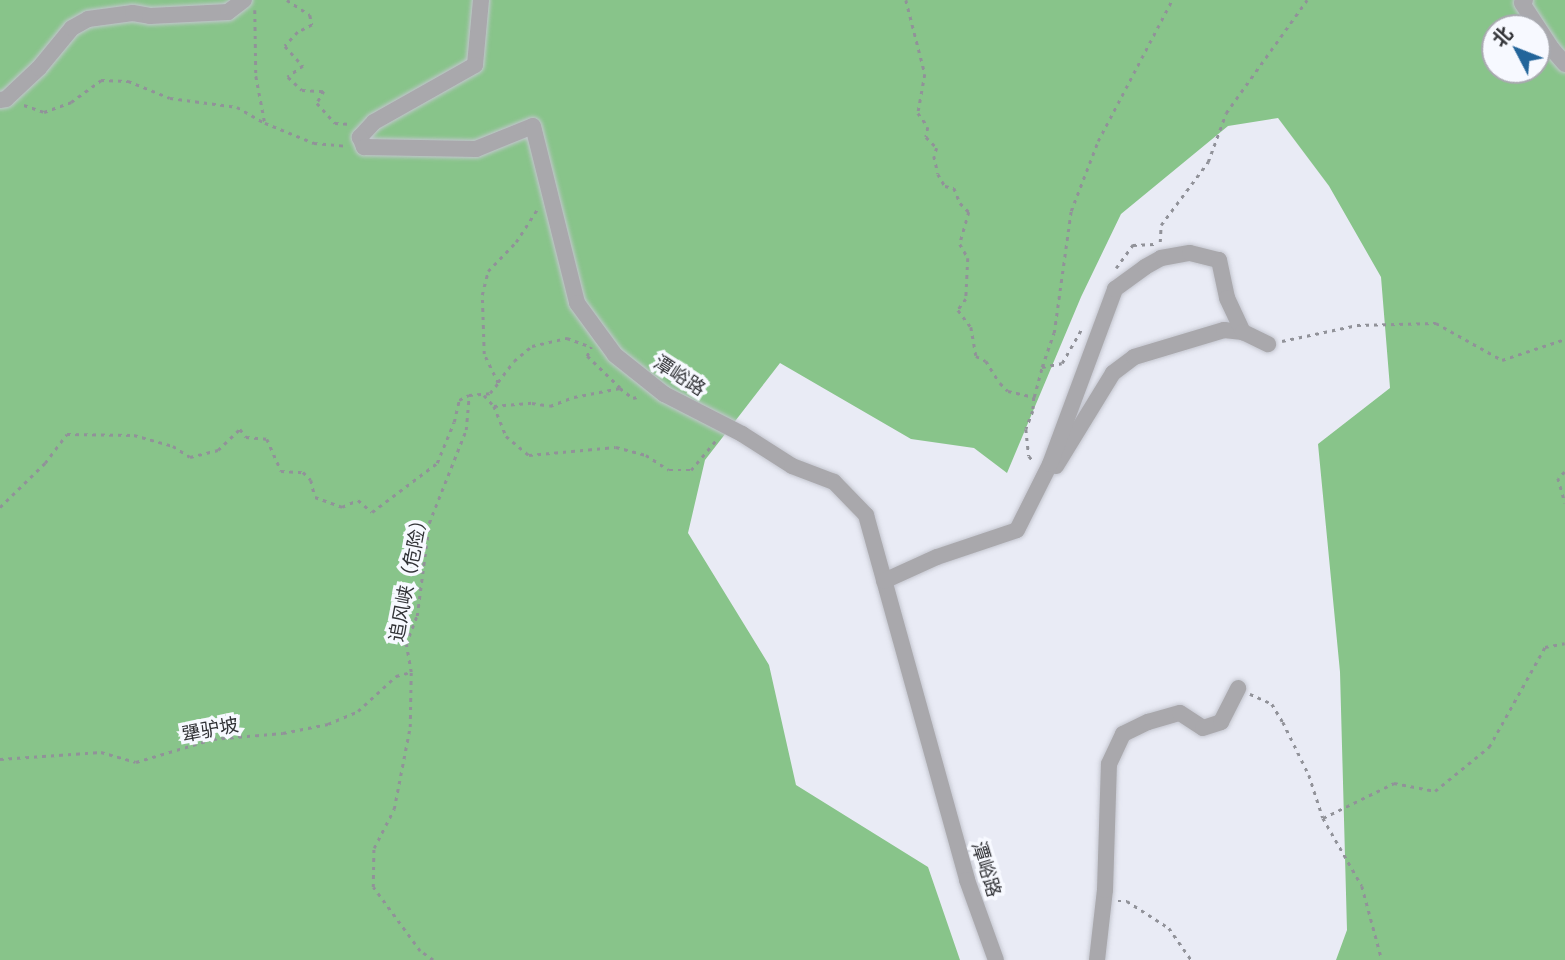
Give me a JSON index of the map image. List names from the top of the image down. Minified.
{"streets":{"street":["潭峪路"],"path":["追风峡（危险）","犟驴坡"]},"crossings":[["追风峡（危险）","犟驴坡"]],"north":"top left"}
